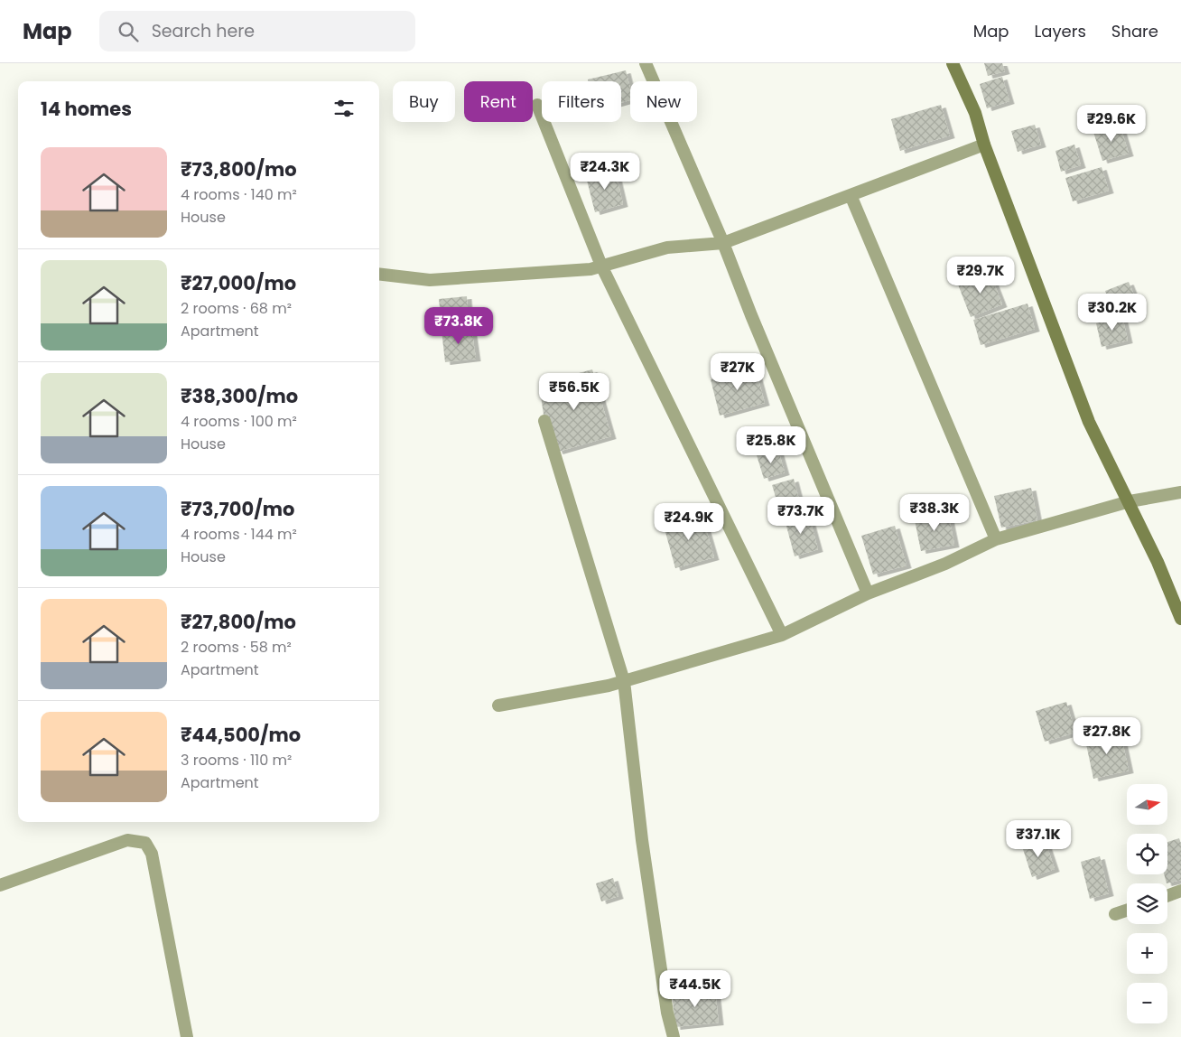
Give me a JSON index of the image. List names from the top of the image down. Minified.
{"north":"right","page":{"header":"Map","search":"Search here","nav":["Map","Layers","Share"],"chip":["Buy","Rent","Filters","New"],"heading":"14 homes","price":["₹29.6K","₹24.3K","₹29.7K","₹30.2K","₹73.8K","₹27K","₹56.5K","₹25.8K","₹38.3K","₹73.7K","₹24.9K","₹27.8K","₹37.1K","₹44.5K"],"list":[{"name":"₹73,800/mo","note":"4 rooms · 140 m² · House"},{"name":"₹27,000/mo","note":"2 rooms · 68 m² · Apartment"},{"name":"₹38,300/mo","note":"4 rooms · 100 m² · House"},{"name":"₹73,700/mo","note":"4 rooms · 144 m² · House"},{"name":"₹27,800/mo","note":"2 rooms · 58 m² · Apartment"},{"name":"₹44,500/mo","note":"3 rooms · 110 m² · Apartment"}],"map_buttons":["+","−"]}}
